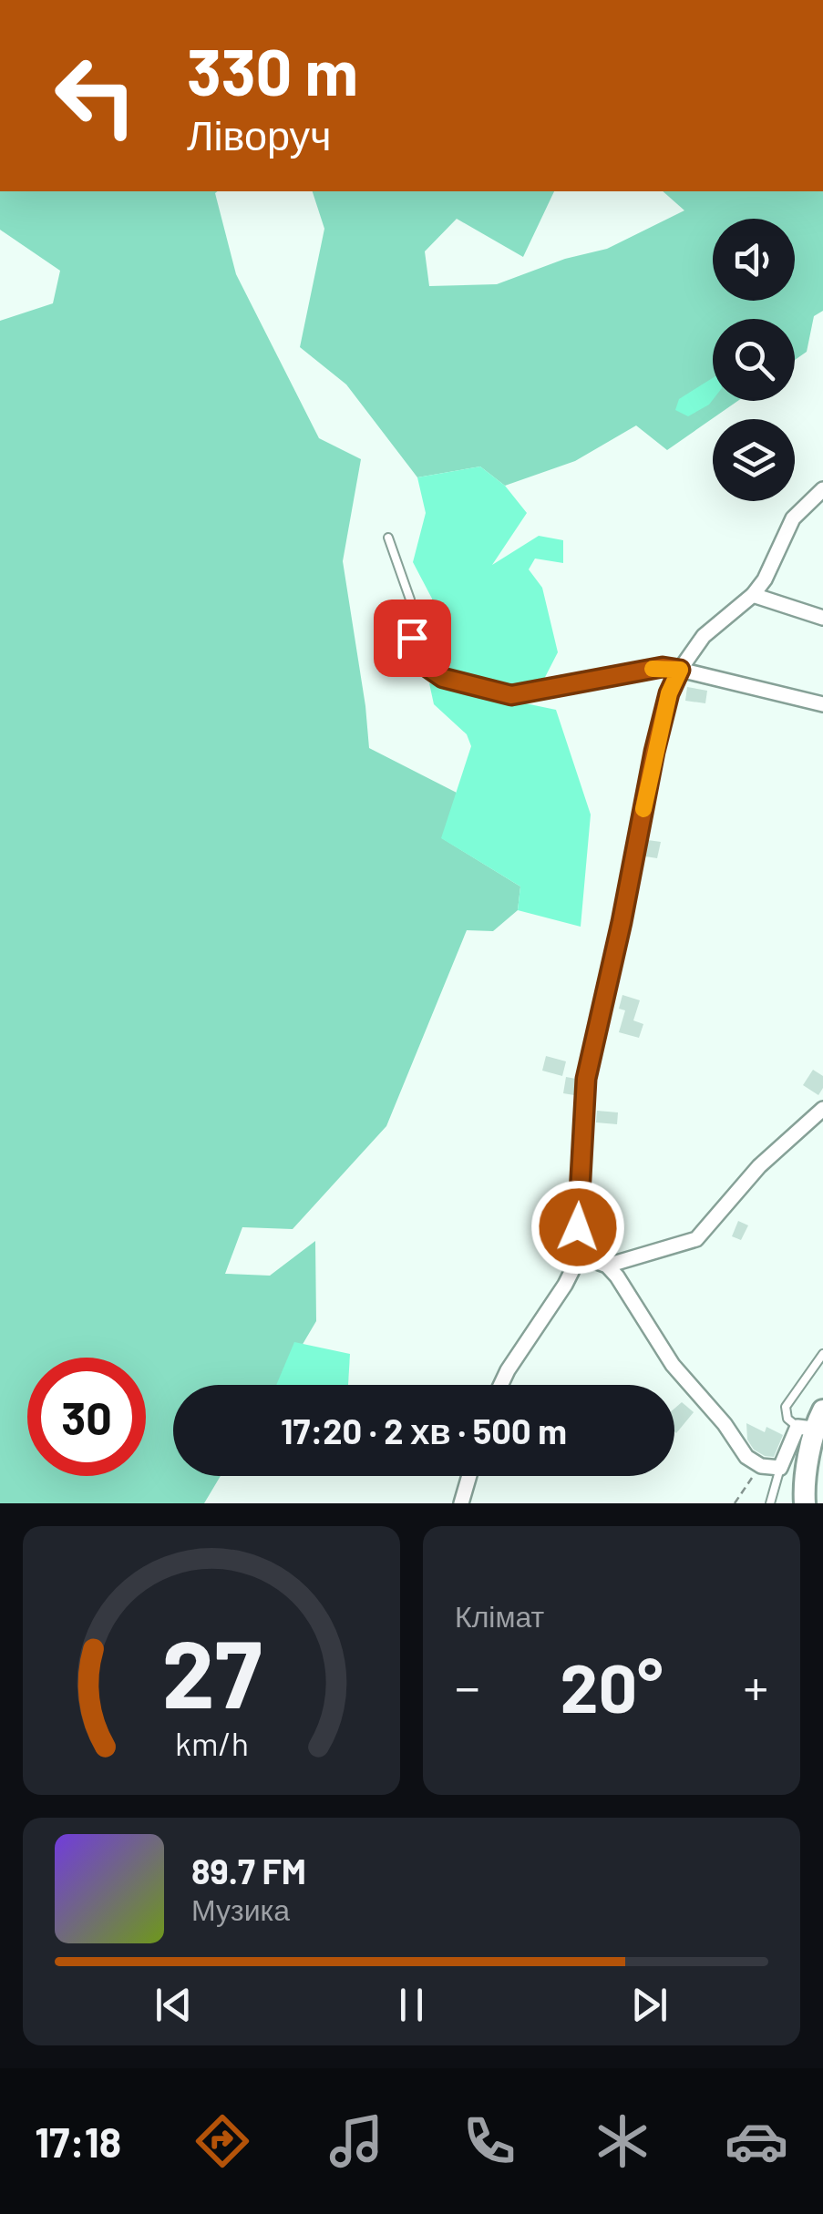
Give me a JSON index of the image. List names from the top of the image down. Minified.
{"page":{"turn":["330 m","Ліворуч"],"limit":"30","trip":"17:20 · 2 хв · 500 m","tile":"Клімат","heat":["−","20°","+"],"song":["89.7 FM","Музика"],"tabs":"17:18","gauge":["27","km/h"]}}
